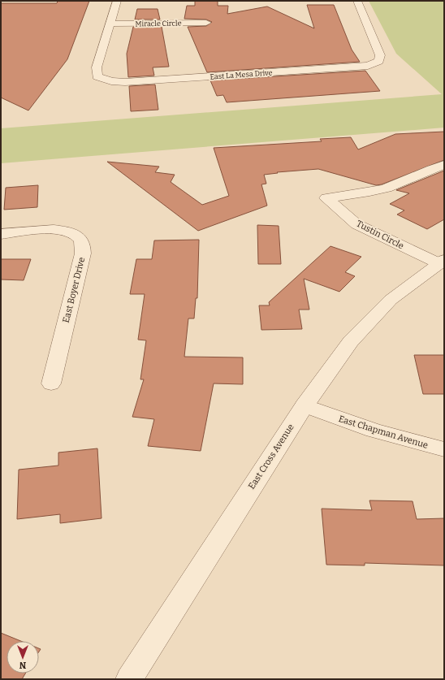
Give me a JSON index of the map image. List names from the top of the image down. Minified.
{"streets":{"street":["Miracle Circle","East La Mesa Drive","Tustin Circle","East Boyer Drive","East Chapman Avenue","East Cross Avenue"]},"crossings":[["Miracle Circle","East La Mesa Drive"],["Tustin Circle","East Cross Avenue"],["East Chapman Avenue","East Cross Avenue"]],"north":"bottom"}
